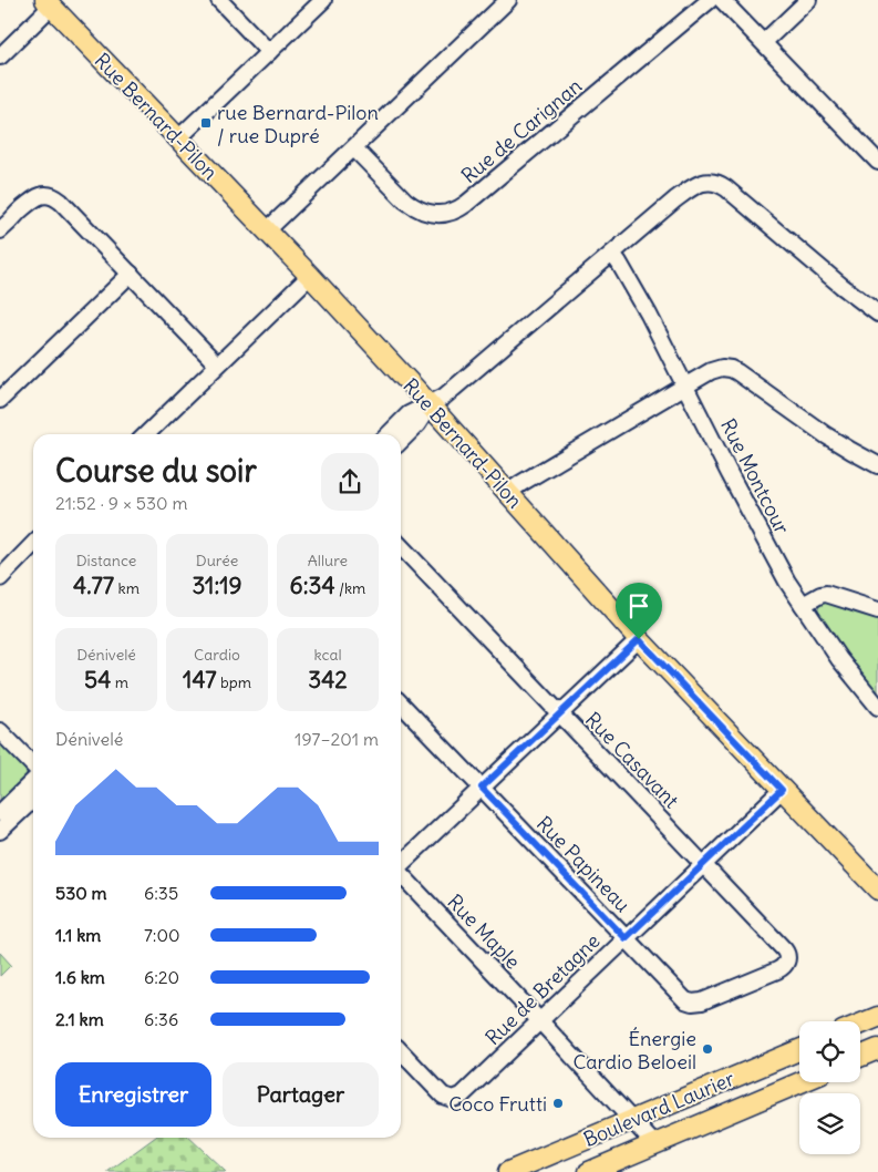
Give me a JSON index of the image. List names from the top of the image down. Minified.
{"streets":{"main road":["Rue Bernard-Pilon","Boulevard Laurier"],"street":["Rue de Carignan","Rue Montcour","Rue Casavant","Rue Papineau","Rue Maple","Rue de Bretagne"]},"crossings":[["Rue Bernard-Pilon","Rue de Bretagne"],["Rue Casavant","Rue Papineau"],["Rue Casavant","Rue de Bretagne"],["Rue Papineau","Rue de Bretagne"],["Rue Maple","Rue de Bretagne"],["Rue Maple","Boulevard Laurier"]],"places":{"transit":["rue Bernard-Pilon / rue Dupré"],"other":["Énergie Cardio Beloeil","Coco Frutti"]},"page":{"heading":["Course du soir","21:52 · 9 × 530 m"],"stats":[["Distance","4.77 km"],["Durée","31:19"],["Allure","6:34 /km"],["Dénivelé","54 m"],["Cardio","147 bpm"],["kcal","342"]],"chart":["Dénivelé","197–201 m"],"list":[{"name":"530 m","note":"6:35"},{"name":"1.1 km","note":"7:00"},{"name":"1.6 km","note":"6:20"},{"name":"2.1 km","note":"6:36"}],"buttons":["Enregistrer","Partager"]}}
